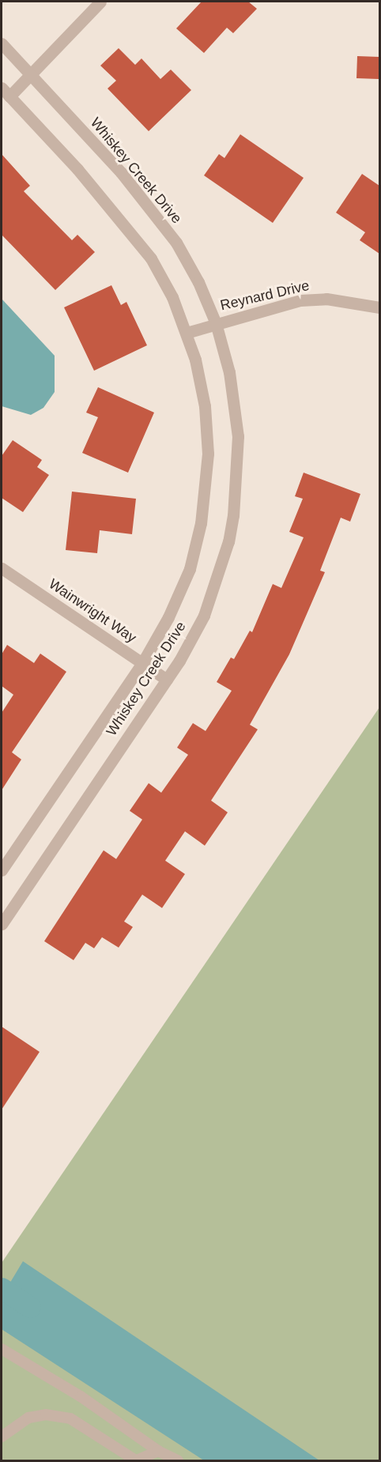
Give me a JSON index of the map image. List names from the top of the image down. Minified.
{"streets":{"street":["Whiskey Creek Drive","Reynard Drive","Wainwright Way"]},"crossings":[["Whiskey Creek Drive","Reynard Drive"],["Whiskey Creek Drive","Wainwright Way"]]}
